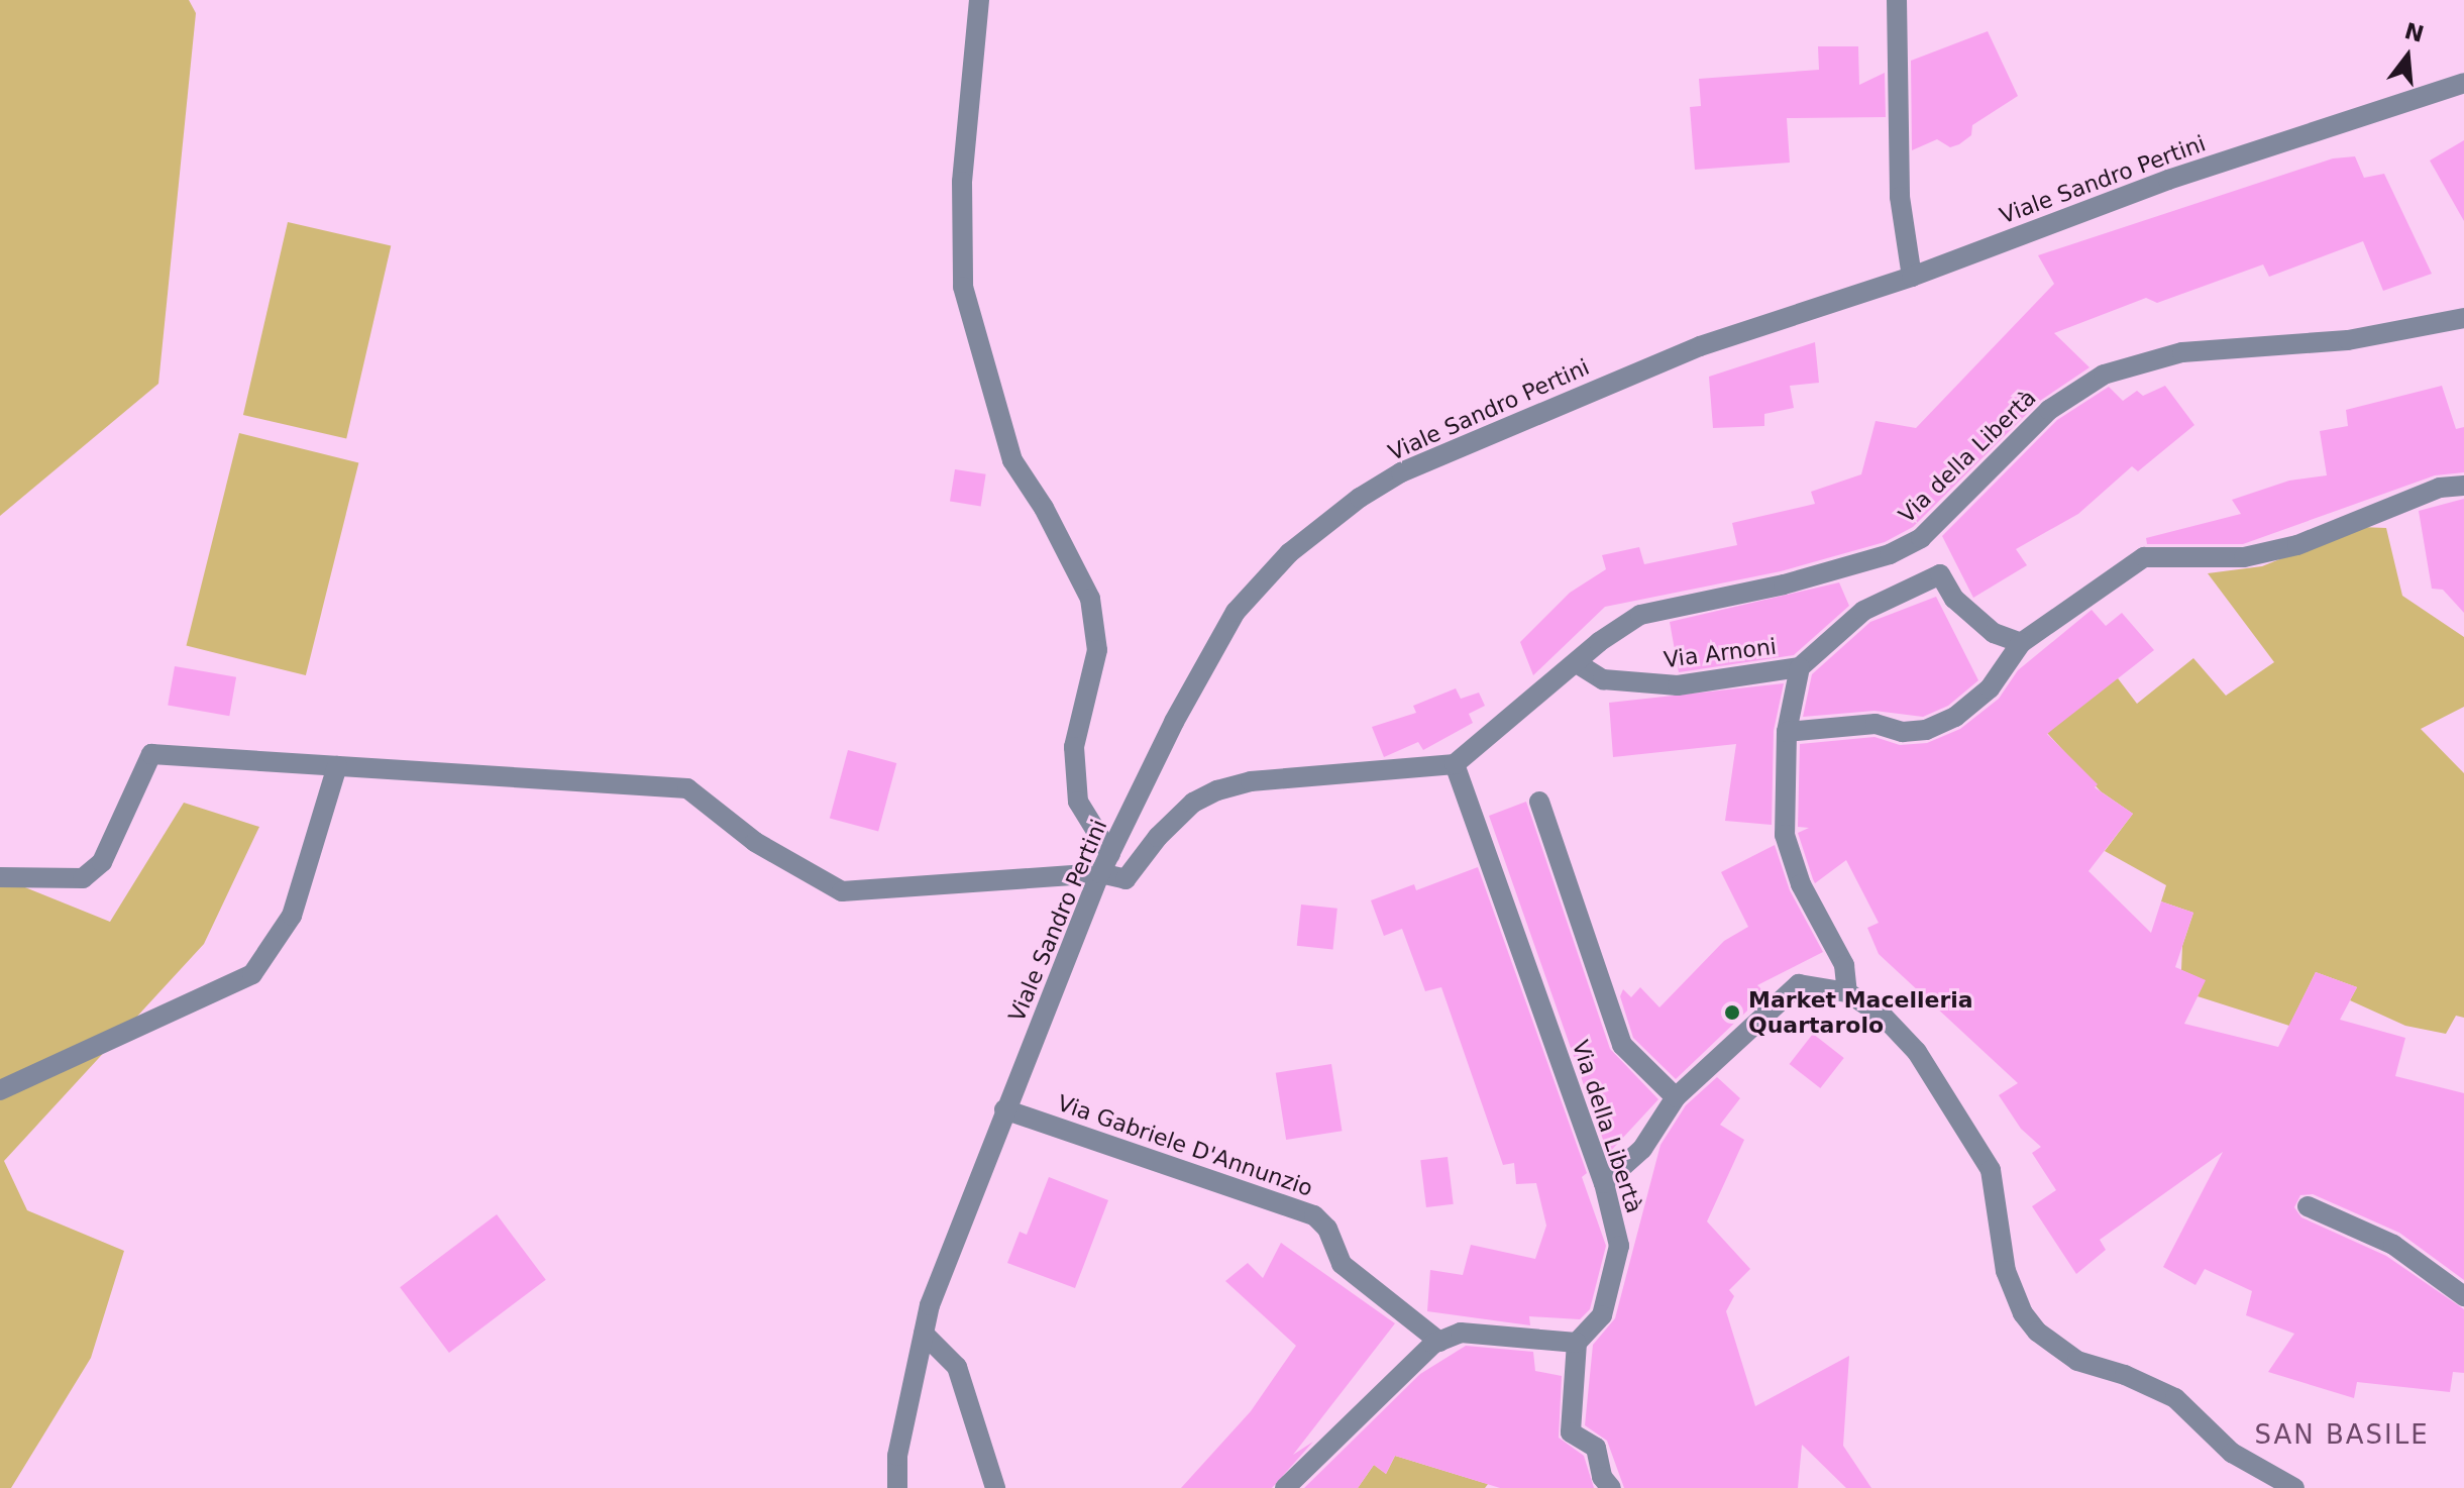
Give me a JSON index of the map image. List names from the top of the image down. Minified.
{"streets":{"street":["Viale Sandro Pertini","Via della Libertà","Via Arnoni","Via Gabriele D'Annunzio"]},"crossings":[["Viale Sandro Pertini","Via Gabriele D'Annunzio"],["Via della Libertà","Via Arnoni"]],"districts":["SAN BASILE"],"places":["Market Macelleria Quartarolo"],"north":"top"}
